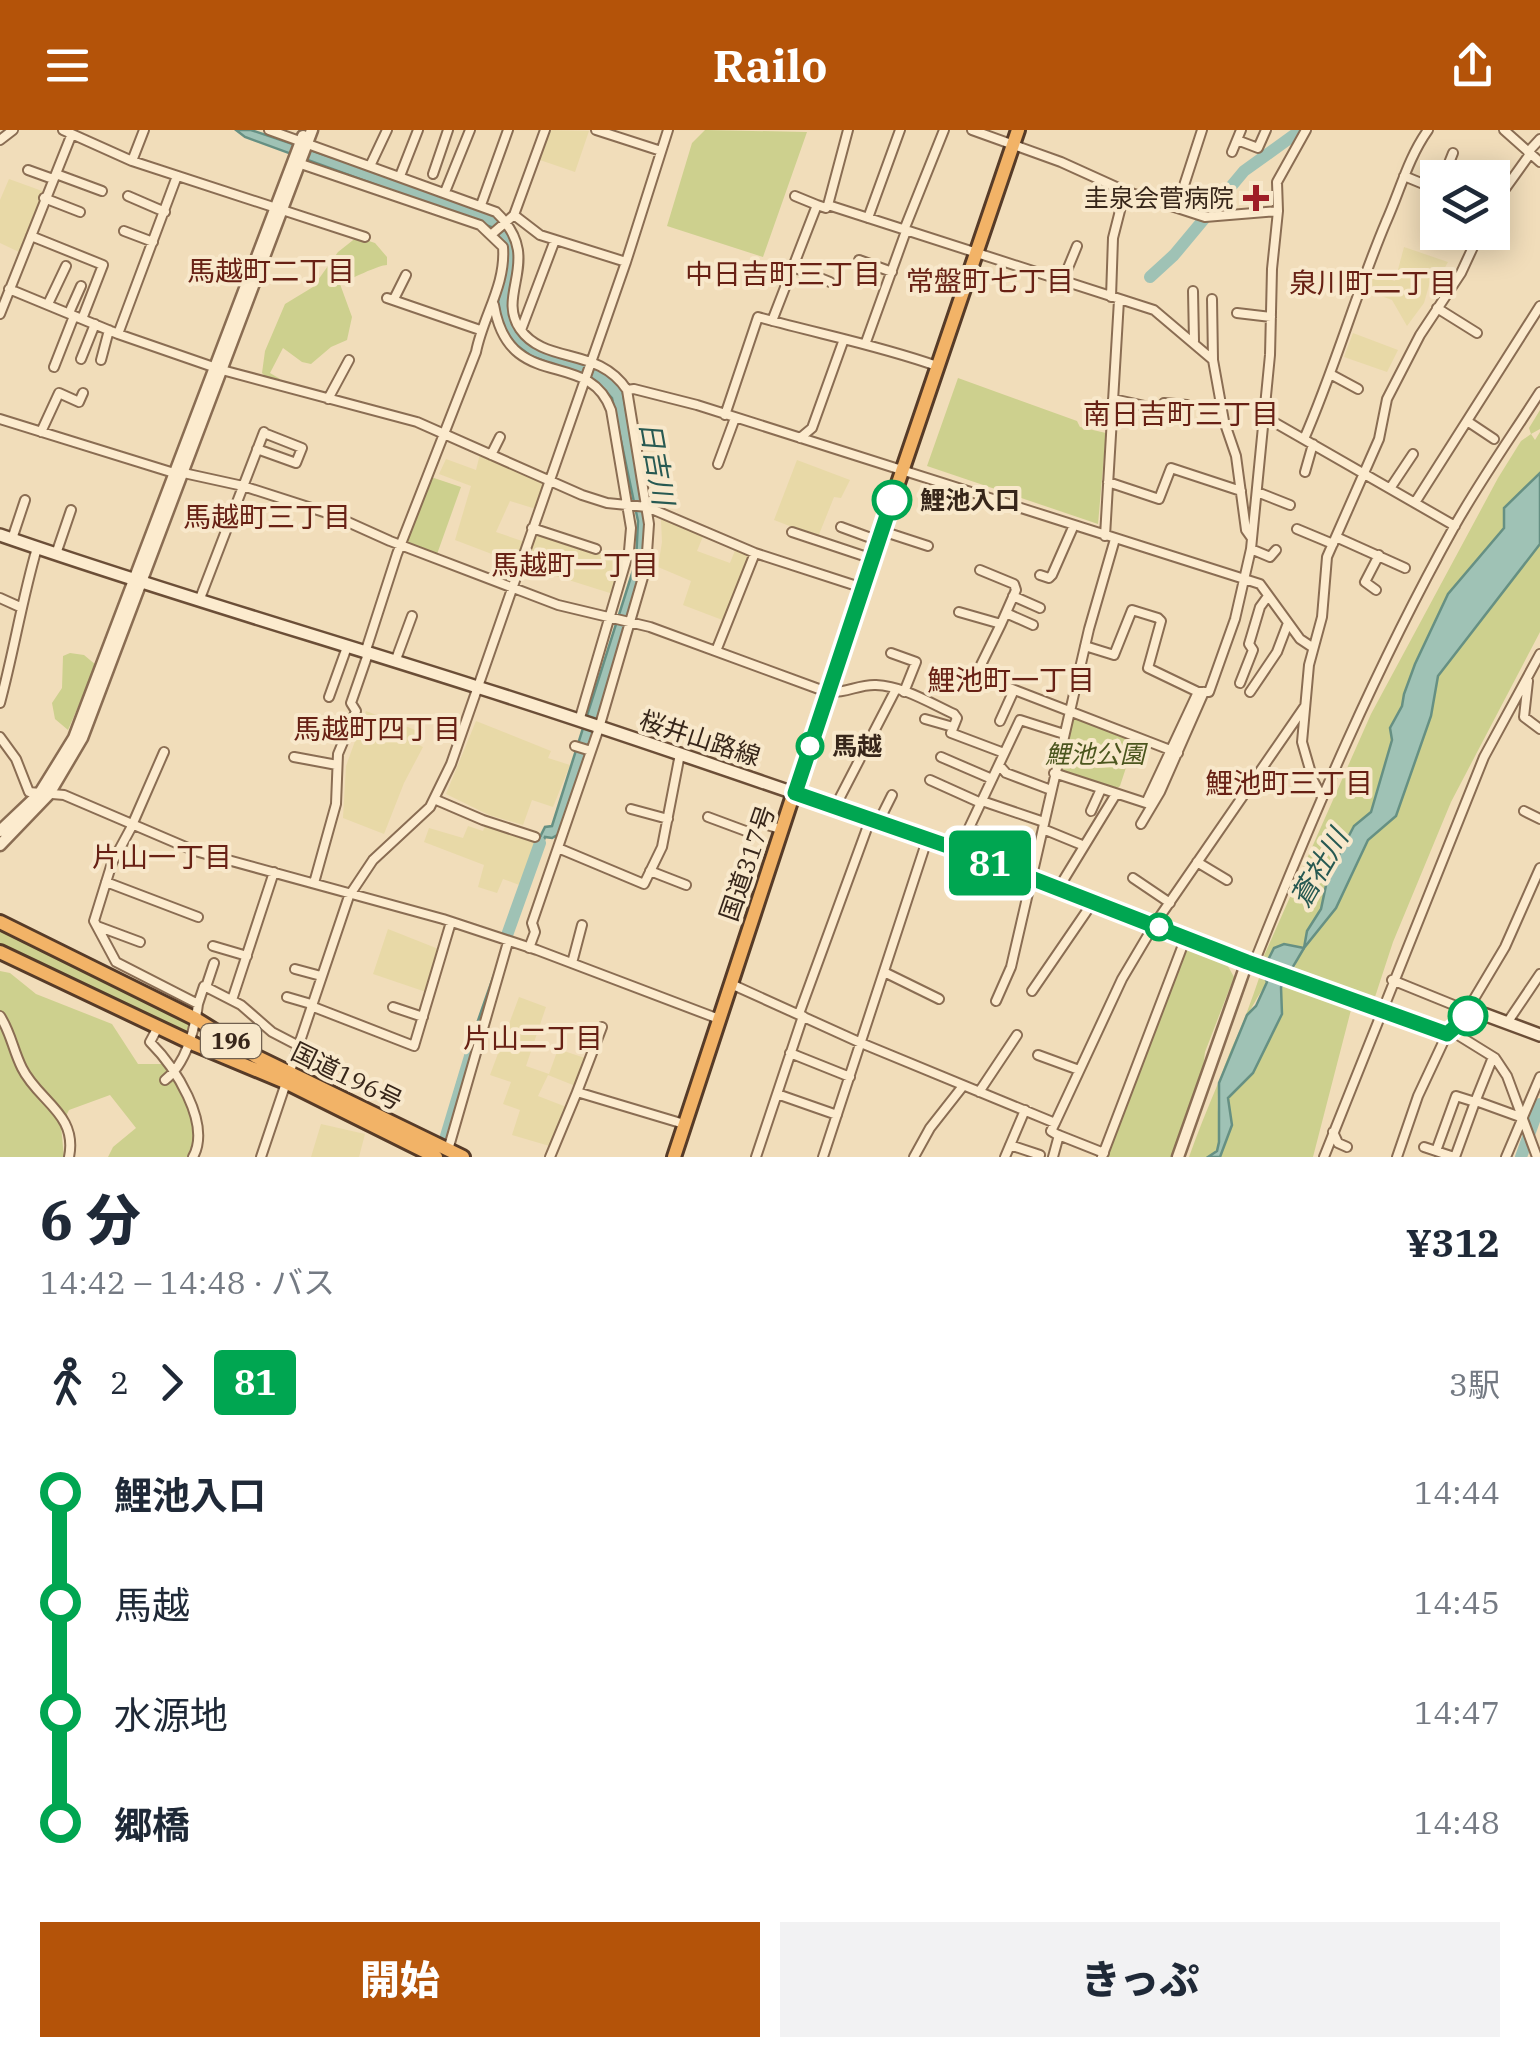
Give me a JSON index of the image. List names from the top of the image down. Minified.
{"streets":{"highway":["国道317号","196","国道196号"],"main road":["桜井山路線"]},"crossings":[["桜井山路線","国道317号"]],"districts":["馬越町二丁目","中日吉町三丁目","常盤町七丁目","泉川町二丁目","南日吉町三丁目","馬越町三丁目","馬越町一丁目","鯉池町一丁目","馬越町四丁目","鯉池町三丁目","片山一丁目","片山二丁目"],"water":["日吉川","蒼社川"],"parks":["鯉池公園"],"places":{"health":["圭泉会菅病院"],"other":["鯉池入口","馬越"]},"lines":["bus line 81"],"page":{"header":"Railo","on_map":"81","heading":["6 分","14:42 – 14:48 · バス","¥312"],"legs":["2","81","3駅"],"list":[{"name":"鯉池入口","value":"14:44"},{"name":"馬越","value":"14:45"},{"name":"水源地","value":"14:47"},{"name":"郷橋","value":"14:48"}],"buttons":["開始","きっぷ"]}}
